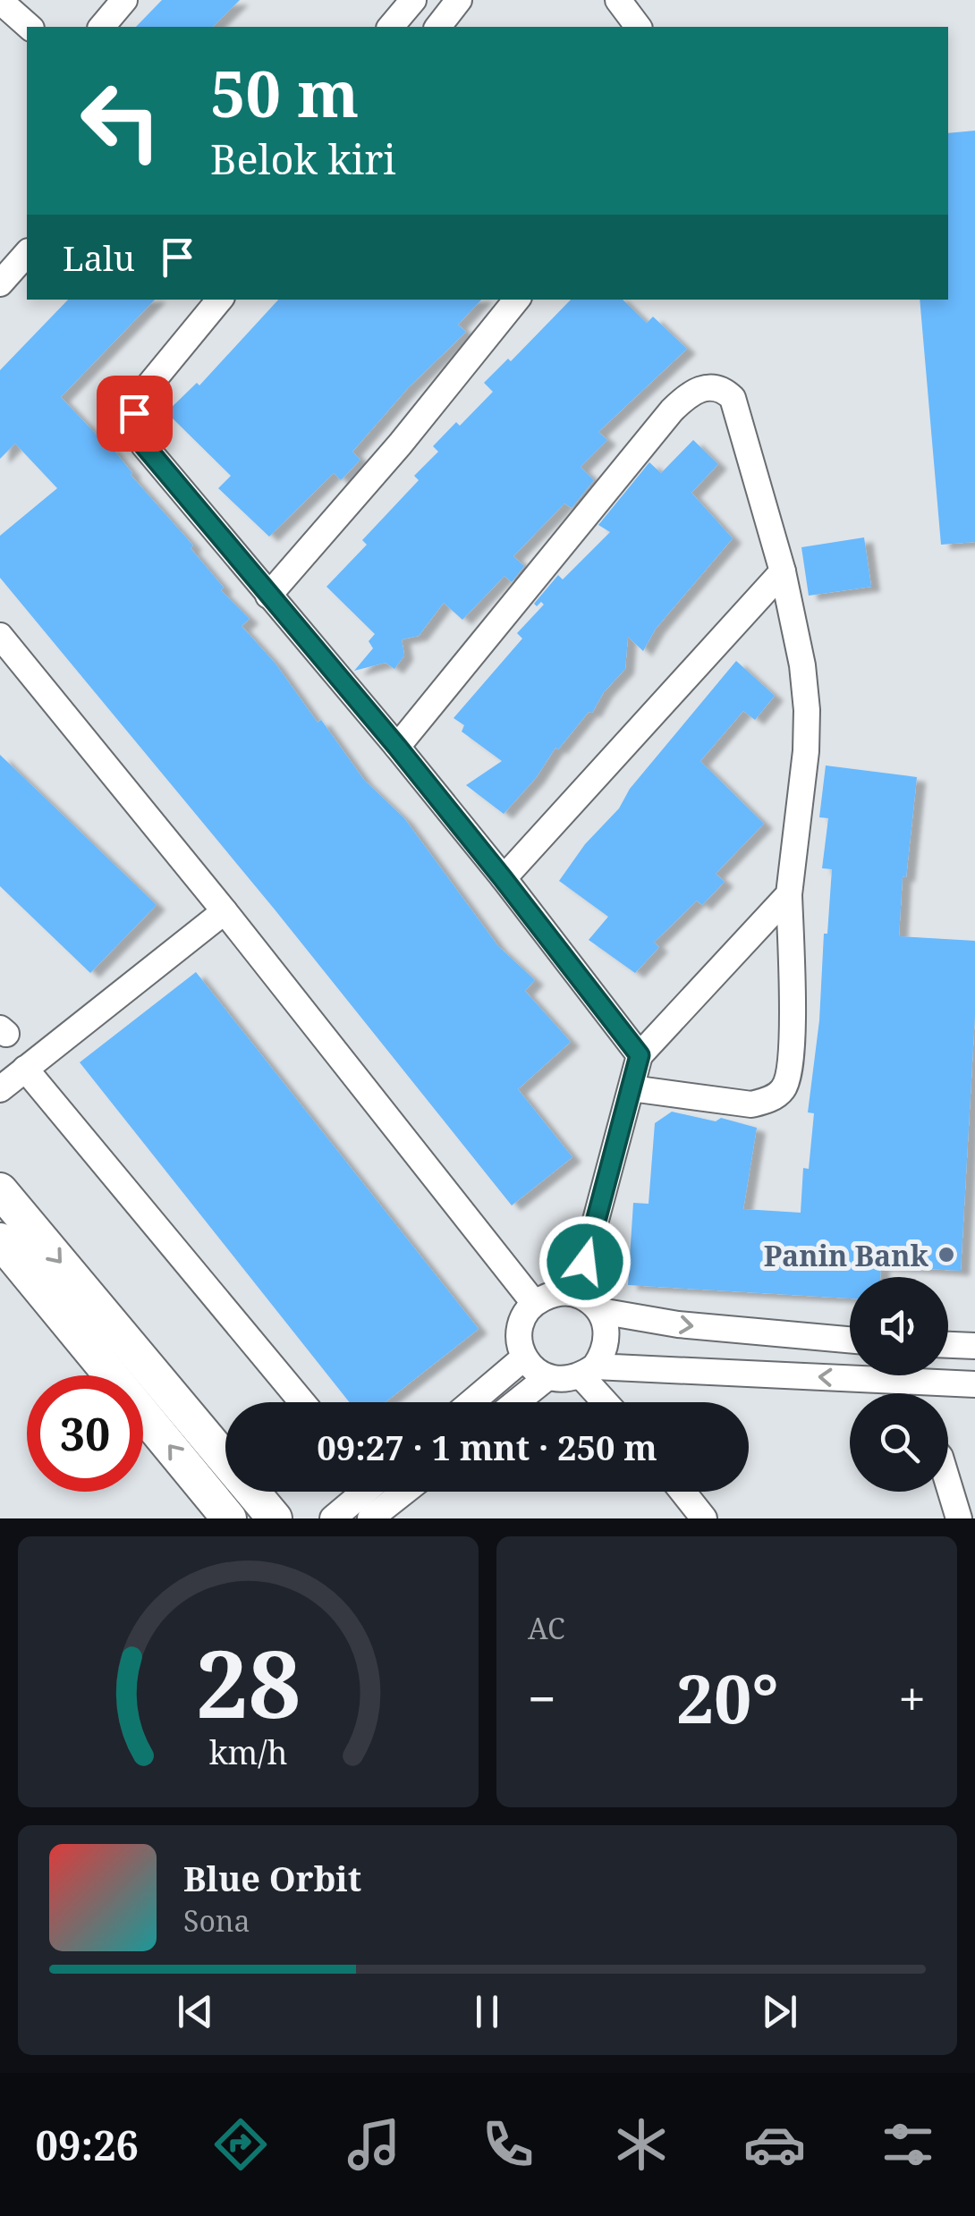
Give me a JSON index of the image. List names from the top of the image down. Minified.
{"places":["Panin Bank"],"page":{"turn":["50 m","Belok kiri"],"then":"Lalu","limit":"30","trip":"09:27 · 1 mnt · 250 m","tile":"AC","heat":["−","20°","+"],"song":["Blue Orbit","Sona"],"tabs":"09:26","gauge":["28","km/h"]}}
